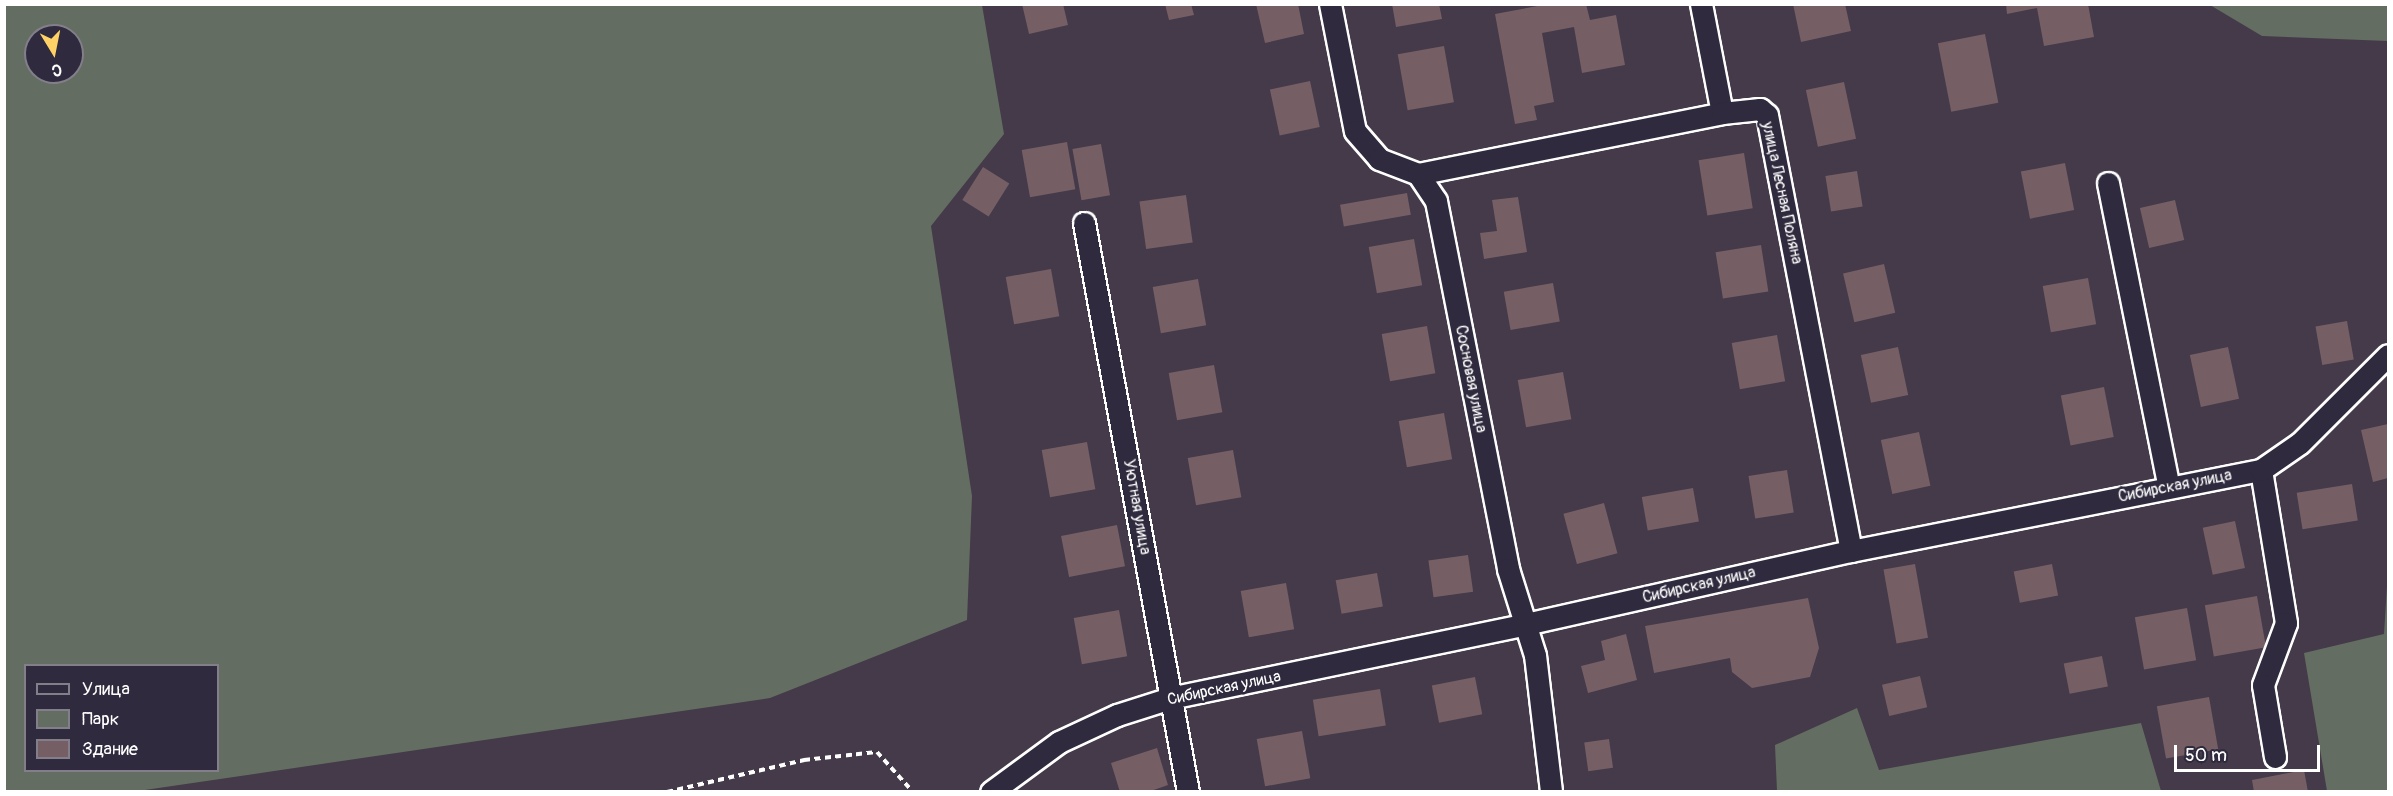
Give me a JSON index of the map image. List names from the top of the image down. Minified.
{"streets":{"street":["улица Лесная Поляна","Сосновая улица","Сибирская улица","Уютная улица"]},"crossings":[["улица Лесная Поляна","Сосновая улица"],["улица Лесная Поляна","Сибирская улица"],["Сосновая улица","Сибирская улица"],["Сибирская улица","Уютная улица"]],"legend":["Улица","Парк","Здание"],"scale_bar":"50 m","north":"bottom"}
